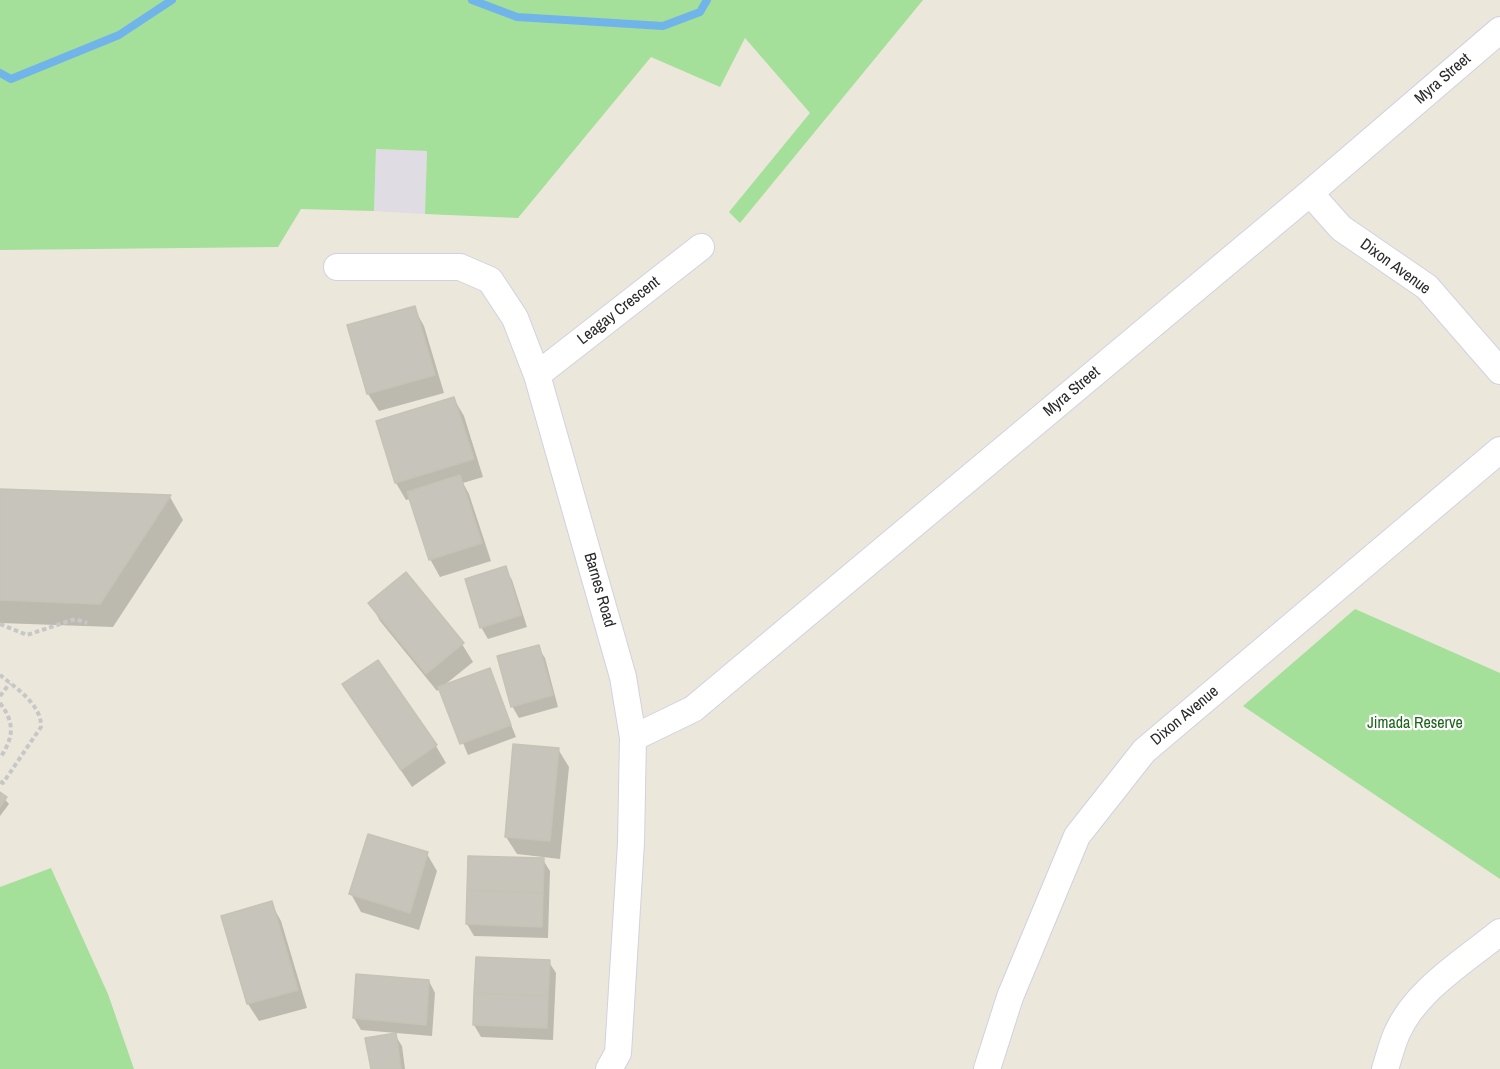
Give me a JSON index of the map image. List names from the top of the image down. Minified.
{"streets":{"street":["Myra Street","Dixon Avenue","Leagay Crescent","Barnes Road"]},"crossings":[["Myra Street","Dixon Avenue"],["Myra Street","Barnes Road"],["Leagay Crescent","Barnes Road"]],"parks":["Jimada Reserve"]}
